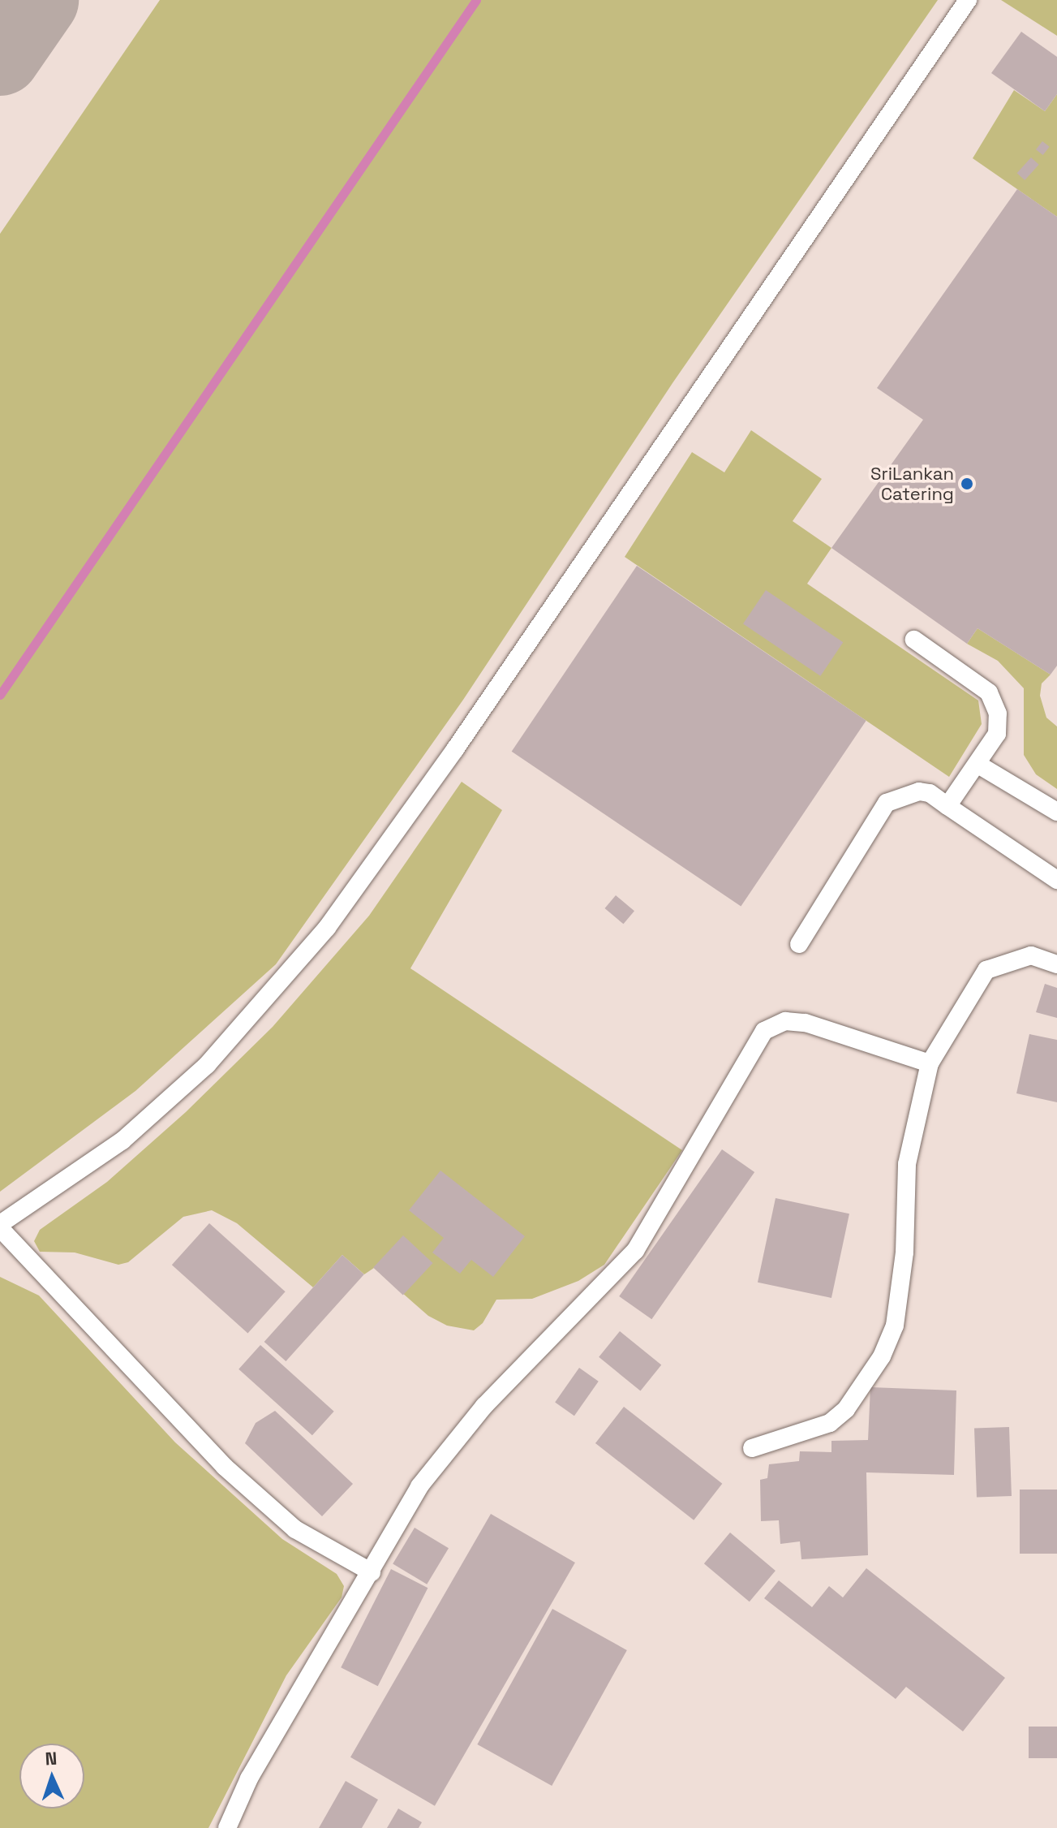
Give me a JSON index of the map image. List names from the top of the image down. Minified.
{"places":["SriLankan Catering"],"north":"top"}
